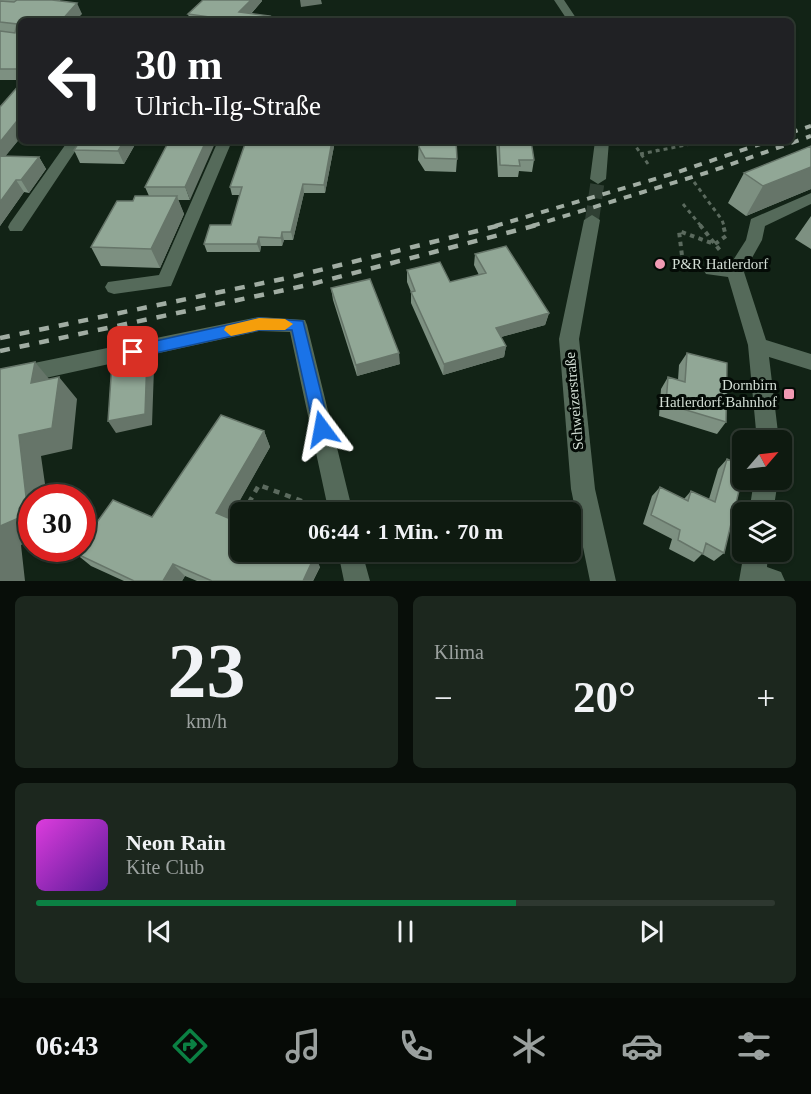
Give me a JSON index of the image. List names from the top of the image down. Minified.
{"streets":{"street":["Schweizerstraße"]},"places":{"other":["P&R Hatlerdorf"],"transit":["Dornbirn Hatlerdorf Bahnhof"]},"north":"top right","page":{"turn":["30 m","Ulrich-Ilg-Straße"],"limit":"30","trip":"06:44 · 1 Min. · 70 m","tile":[["23","km/h"],"Klima"],"heat":["−","20°","+"],"song":["Neon Rain","Kite Club"],"tabs":"06:43"}}
